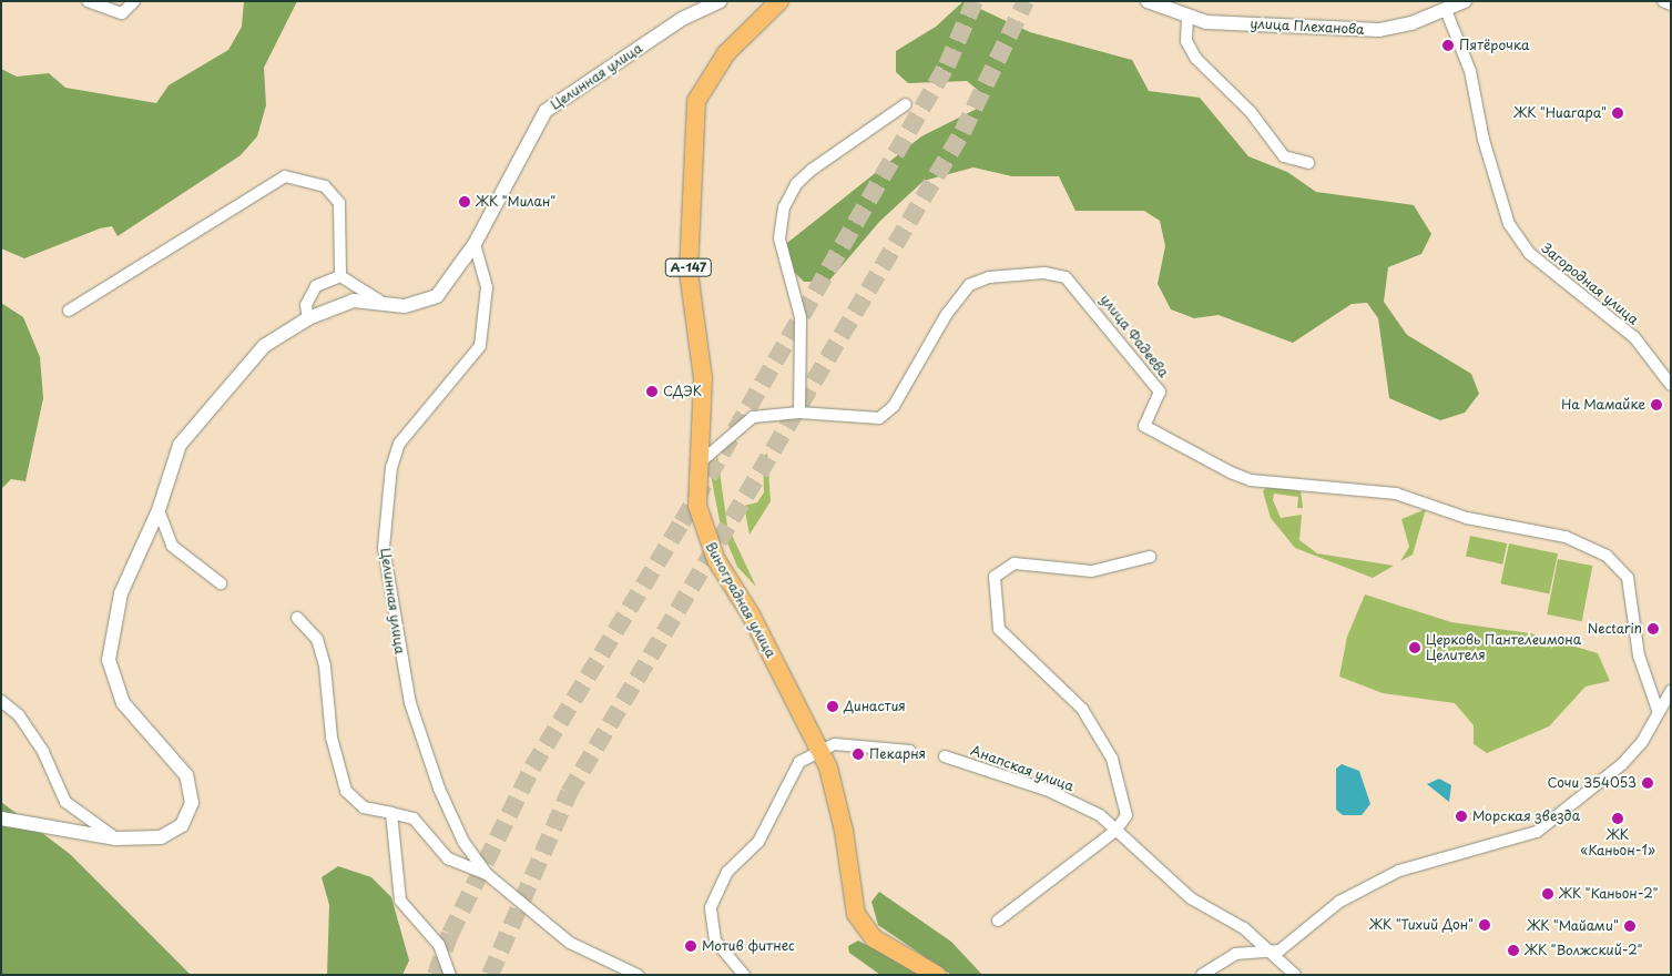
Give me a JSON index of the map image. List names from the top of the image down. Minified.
{"streets":{"main road":["А-147","Виноградная улица"],"street":["улица Плеханова","Целинная улица","Загородная улица","улица Фадеева","Анапская улица"]},"crossings":[["улица Плеханова","Загородная улица"],["улица Фадеева","Виноградная улица"]],"places":["Пятёрочка","ЖК \"Ниагара\"","ЖК \"Милан\"","СДЭК","На Мамайке","Nectarin","Церковь Пантелеимона Целителя","Династия","Пекарня","Сочи 354053","Морская звезда","ЖК «Каньон-1»","ЖК \"Каньон-2\"","ЖК \"Тихий Дон\"","ЖК \"Майами\"","Мотив фитнес","ЖК \"Волжский-2\""]}
